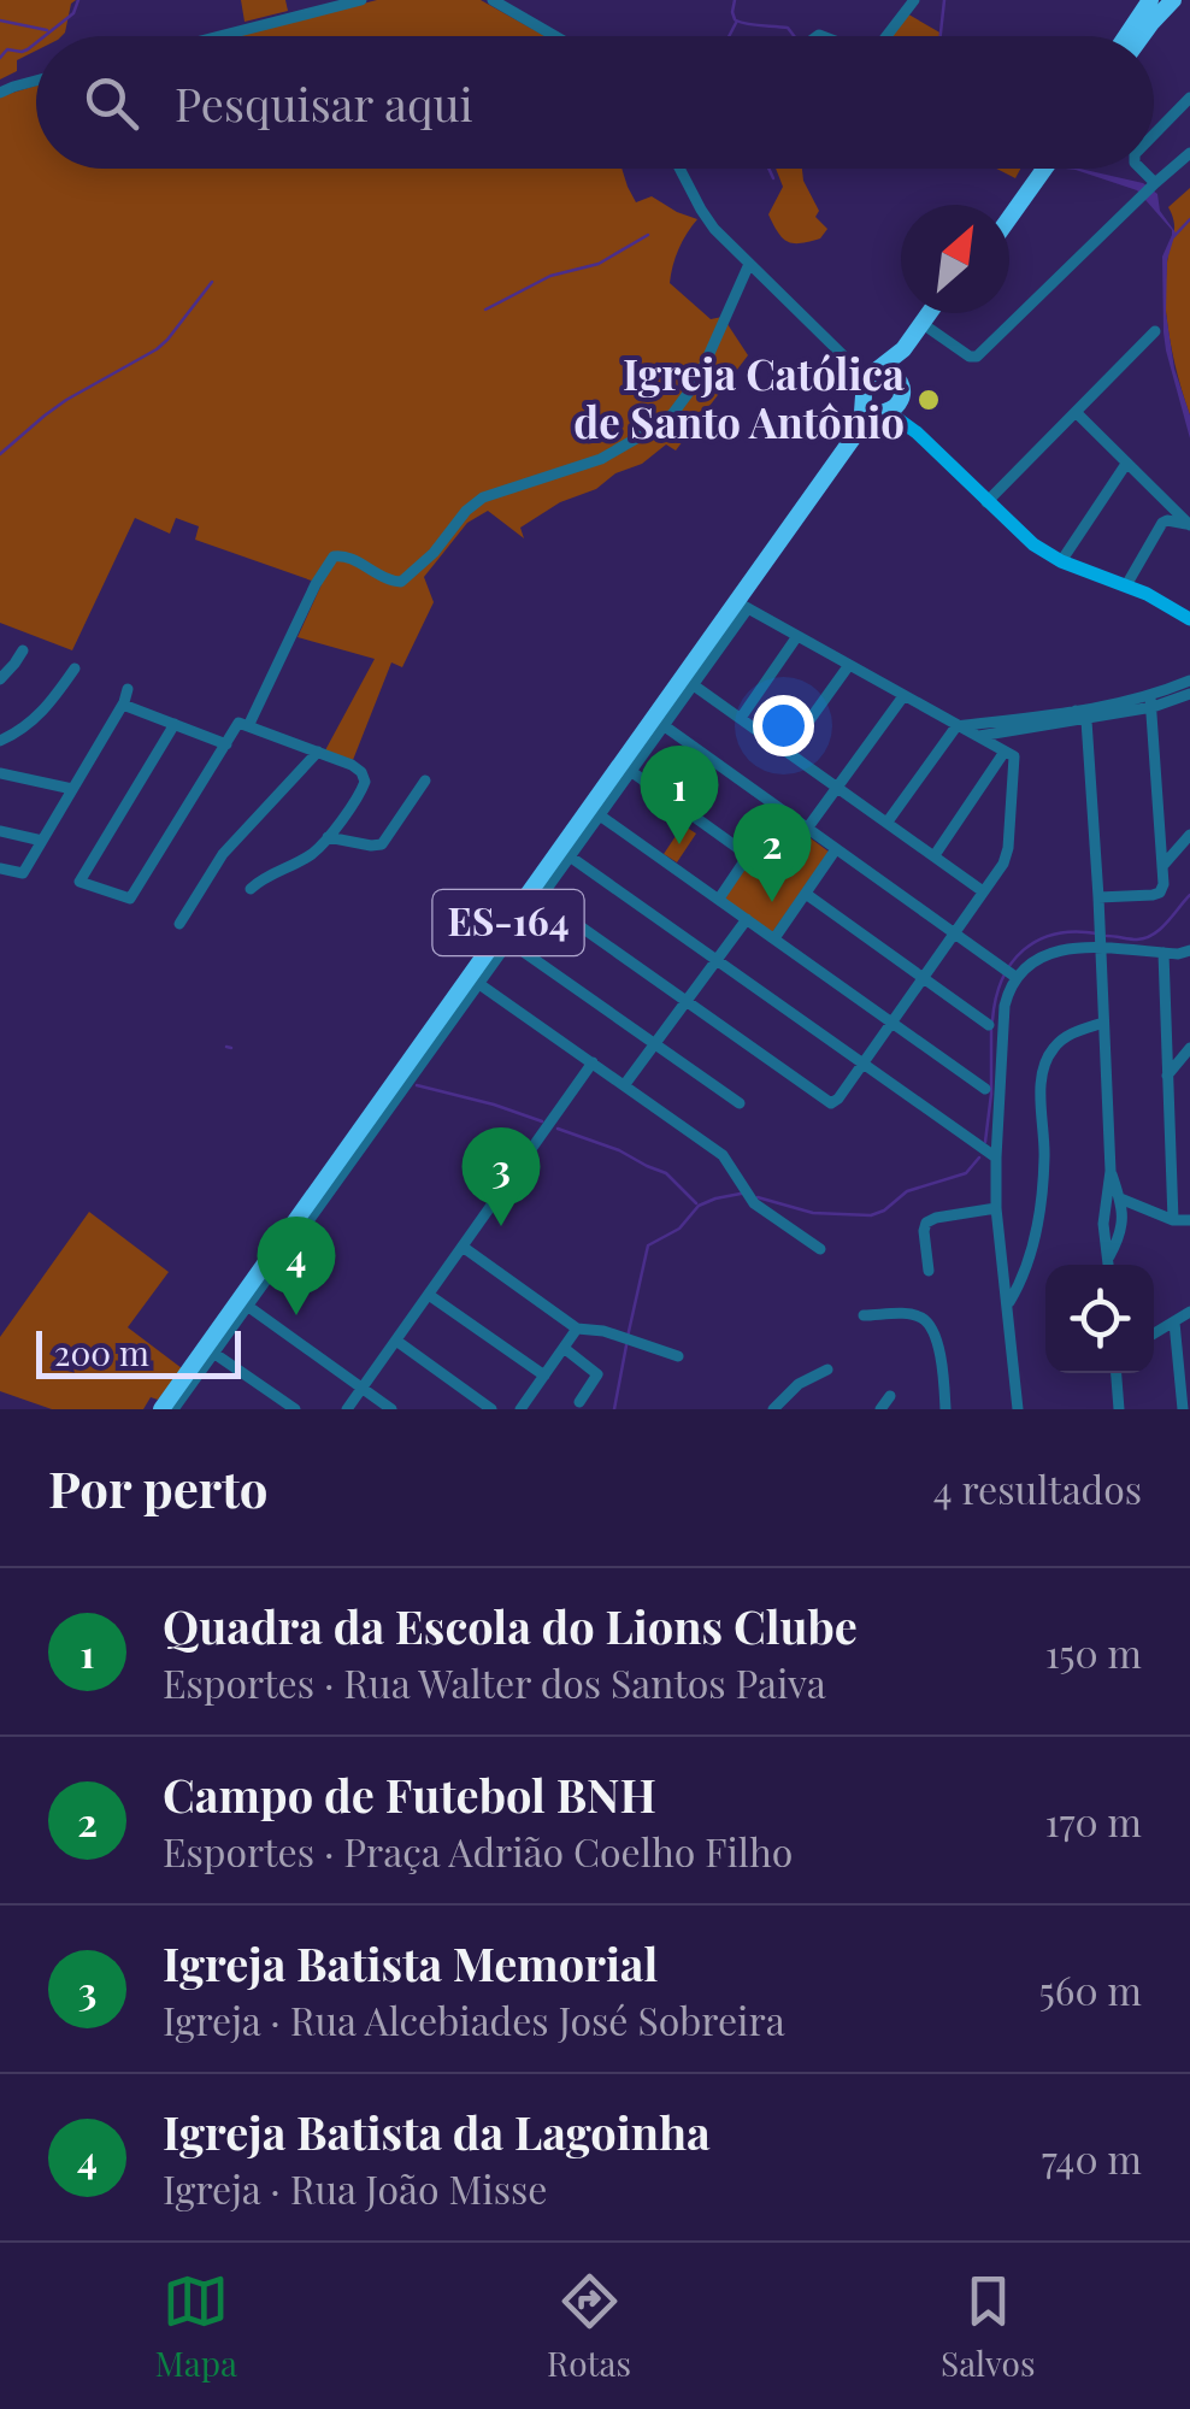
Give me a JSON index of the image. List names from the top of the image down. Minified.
{"streets":{"highway":["ES-164"]},"places":["Igreja Católica de Santo Antônio"],"scale_bar":"200 m","north":"top right","page":{"search":"Pesquisar aqui","pins":["1","2","3","4"],"scale":"200 m","heading":["Por perto","4 resultados"],"list":[{"mark":"1","name":"Quadra da Escola do Lions Clube","note":"Esportes · Rua Walter dos Santos Paiva","value":"150 m"},{"mark":"2","name":"Campo de Futebol BNH","note":"Esportes · Praça Adrião Coelho Filho","value":"170 m"},{"mark":"3","name":"Igreja Batista Memorial","note":"Igreja · Rua Alcebiades José Sobreira","value":"560 m"},{"mark":"4","name":"Igreja Batista da Lagoinha","note":"Igreja · Rua João Misse","value":"740 m"}],"nav":["Mapa","Rotas","Salvos"]}}
